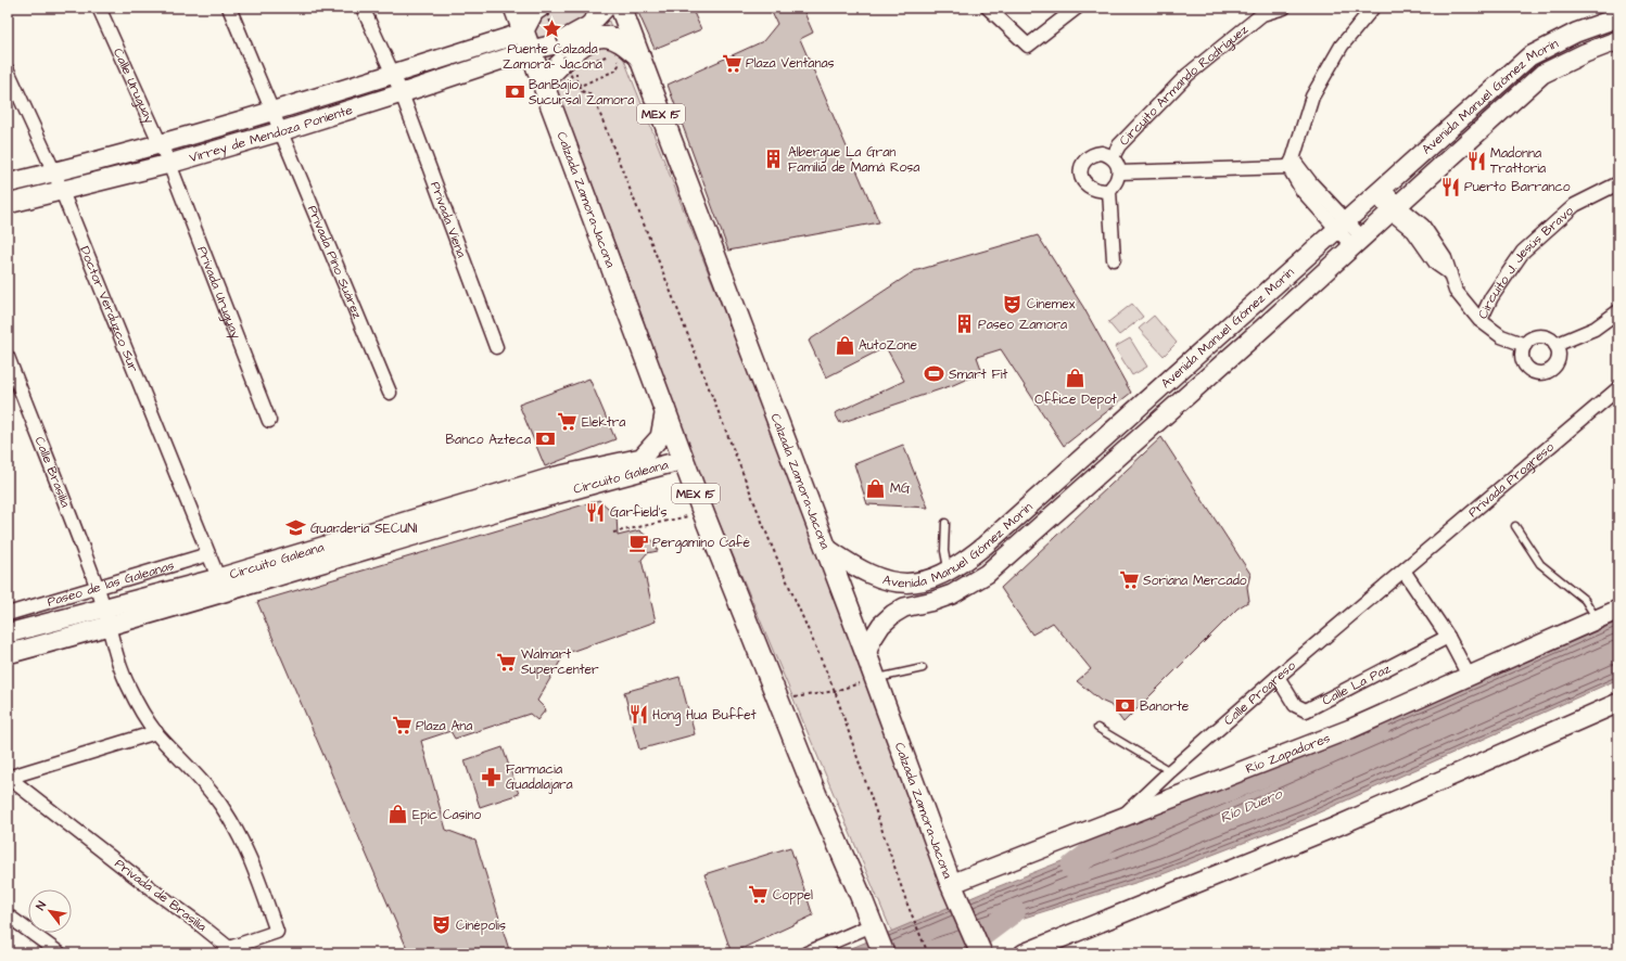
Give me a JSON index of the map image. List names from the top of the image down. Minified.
{"streets":{"main road":["MEX 15","Calzada Zamora-Jacona"],"street":["Calle Uruguay","Circuito Armando Rodríguez","Avenida Manuel Gómez Morín","Virrey de Mendoza Poniente","Privada Viena","Privada Pino Suárez","Circuito J. Jesús Bravo","Privada Uruguay","Doctor Verduzco Sur","Calle Brasilia","Circuito Galeana","Privada Progreso","Paseo de las Galeanas","Calle La Paz","Calle Progreso","Río Zapadores","Privada de Brasilia"]},"crossings":[["Calle Uruguay","Virrey de Mendoza Poniente"],["Calle Uruguay","Privada Uruguay"],["Avenida Manuel Gómez Morín","Calzada Zamora-Jacona"],["MEX 15","Virrey de Mendoza Poniente"],["MEX 15","Calzada Zamora-Jacona"],["Virrey de Mendoza Poniente","Calzada Zamora-Jacona"],["Virrey de Mendoza Poniente","Privada Viena"],["Virrey de Mendoza Poniente","Privada Pino Suárez"],["Virrey de Mendoza Poniente","Privada Uruguay"],["Virrey de Mendoza Poniente","Doctor Verduzco Sur"],["Calzada Zamora-Jacona","Circuito Galeana"],["Calzada Zamora-Jacona","Río Zapadores"],["Doctor Verduzco Sur","Circuito Galeana"],["Doctor Verduzco Sur","Paseo de las Galeanas"],["Calle Brasilia","Circuito Galeana"],["Calle Brasilia","Paseo de las Galeanas"],["Calle Brasilia","Privada de Brasilia"],["Circuito Galeana","Privada de Brasilia"],["Privada Progreso","Calle Progreso"],["Calle La Paz","Calle Progreso"],["Calle Progreso","Río Zapadores"]],"water":["Río Duero"],"places":{"place":["Puente Calzada Zamora- Jacona"],"supermarket":["Plaza Ventanas","Elektra","Soriana Mercado","Walmart Supercenter","Plaza Ana","Coppel"],"bank":["BanBajio Sucursal Zamora","Banco Azteca","Banorte"],"building":["Albergue La Gran Familia de Mamá Rosa","Paseo Zamora"],"restaurant":["Madonna Trattoria","Puerto Barranco","Garfield's","Hong Hua Buffet"],"theatre":["Cinemex","Cinépolis"],"shop":["AutoZone","Office Depot","MG","Epic Casino"],"sports":["Smart Fit"],"school or university":["Guardería SECUNI"],"cafe":["Pergamino Café"],"pharmacy":["Farmacia Guadalajara"]},"north":"top left"}
